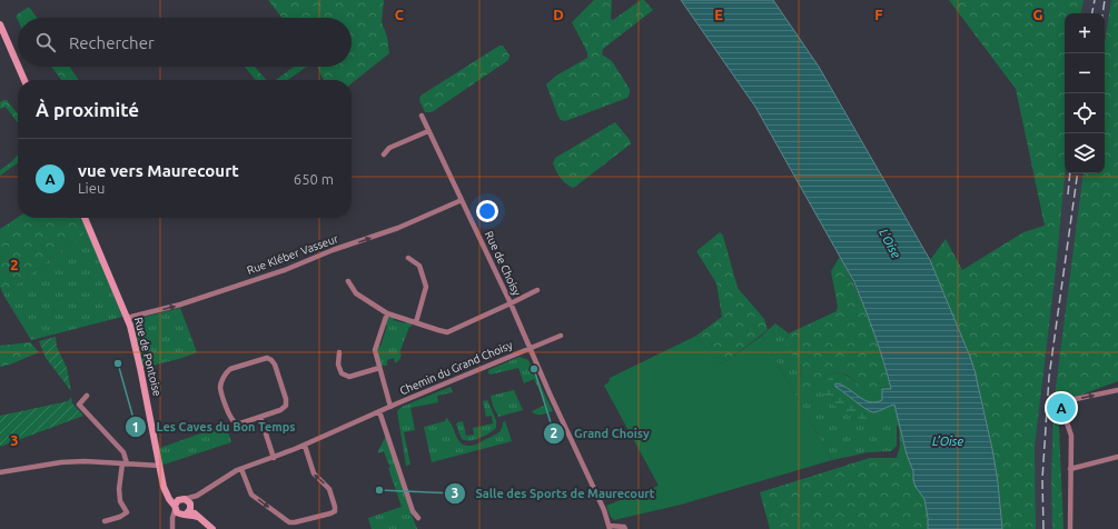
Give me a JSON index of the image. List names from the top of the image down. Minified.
{"streets":{"main road":["Rue de Pontoise"],"street":["Rue Kléber Vasseur","Rue de Choisy","Chemin du Grand Choisy"]},"crossings":[["Rue Kléber Vasseur","Rue de Choisy"],["Rue Kléber Vasseur","Rue de Pontoise"],["Rue de Choisy","Chemin du Grand Choisy"]],"one_way":["Rue Kléber Vasseur"],"water":["L'Oise","L’Oise"],"places":["Les Caves du Bon Temps","Grand Choisy","Salle des Sports de Maurecourt"],"page":{"map_buttons":["+","−"],"search":"Rechercher","heading":"À proximité","list":[{"mark":"A","name":"vue vers Maurecourt","note":"Lieu","value":"650 m"}],"pins":"A"},"grid":{"columns":["C","D","E","F","G"],"rows":["2","3"]}}
